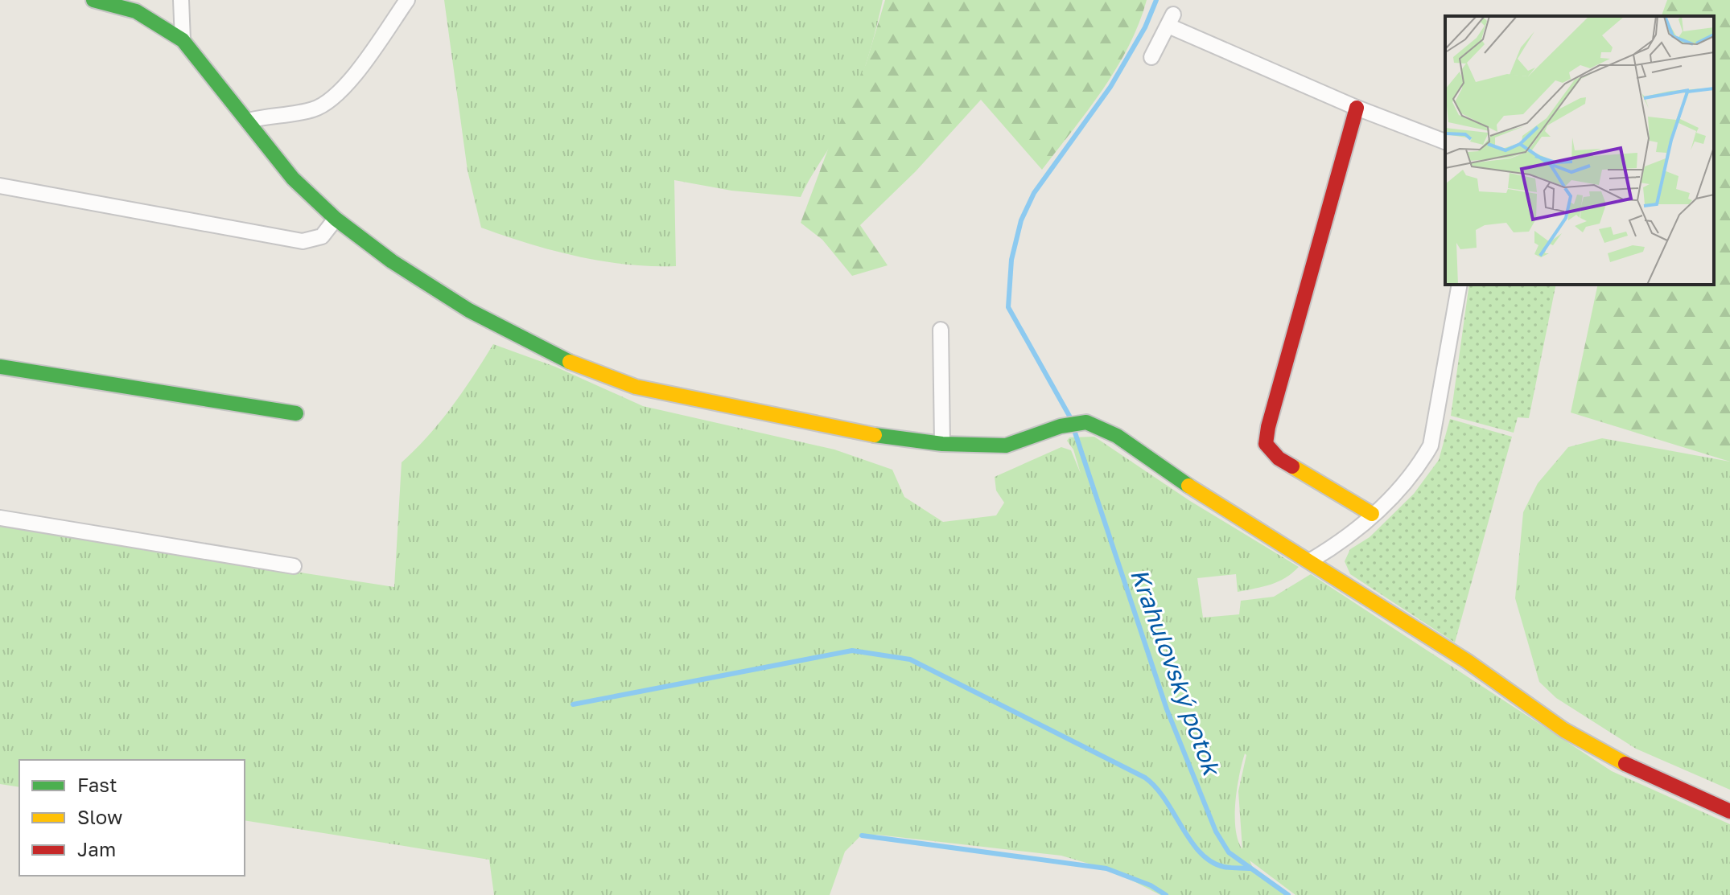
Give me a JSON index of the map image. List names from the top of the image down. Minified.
{"water":["Krahulovský potok"],"legend":["Fast","Slow","Jam"]}
